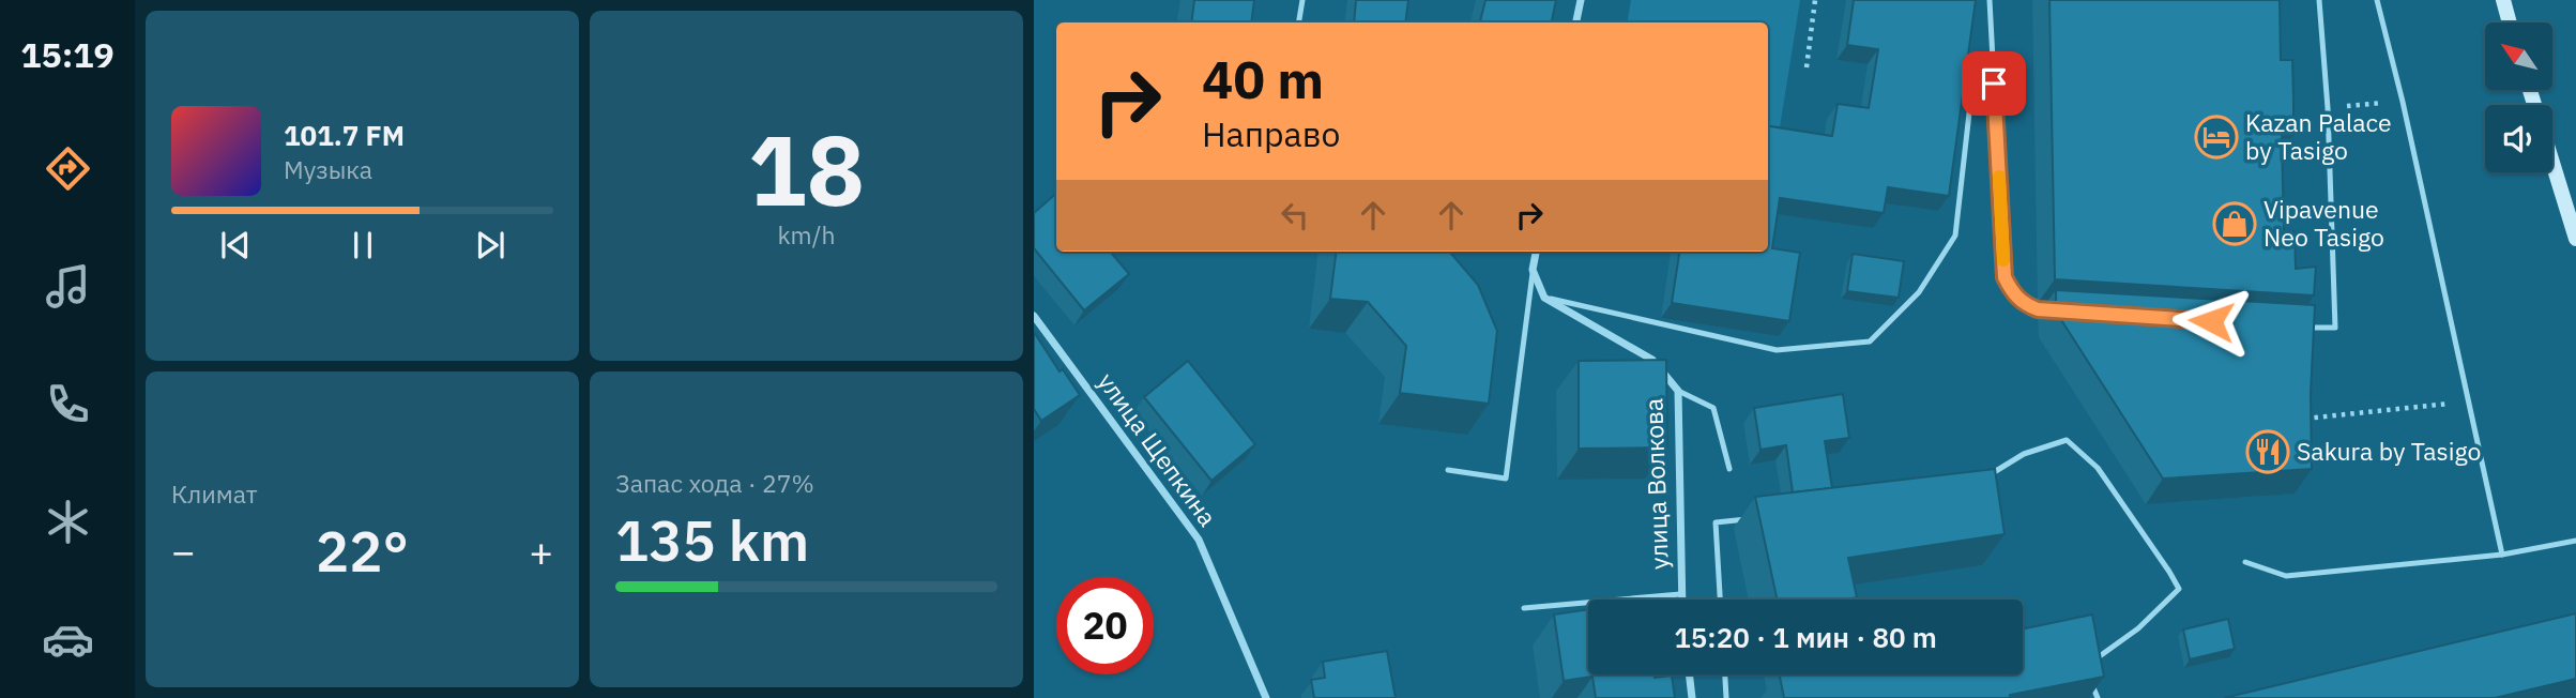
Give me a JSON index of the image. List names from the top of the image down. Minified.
{"streets":{"street":["улица Щепкина","улица Волкова"]},"places":{"hotel":["Kazan Palace by Tasigo"],"shop":["Vipavenue Neo Tasigo"],"restaurant":["Sakura by Tasigo"]},"north":"top left","page":{"tabs":"15:19","tile":[["18","km/h"],"Климат",["Запас хода · 27%","135 km"]],"turn":["40 m","Направо"],"song":["101.7 FM","Музыка"],"heat":["−","22°","+"],"limit":"20","trip":"15:20 · 1 мин · 80 m"}}
